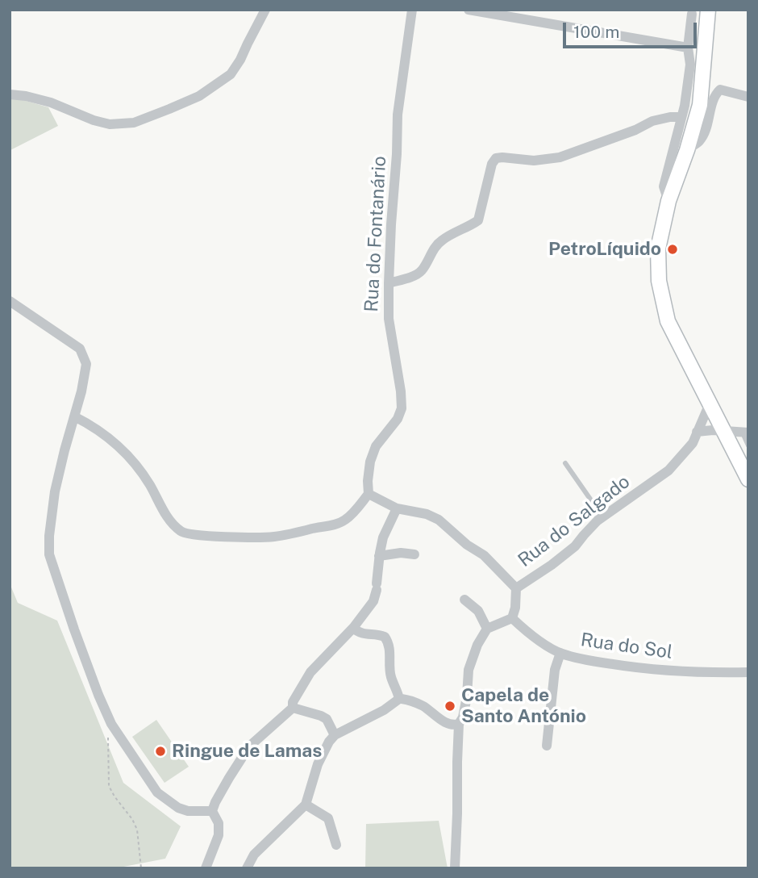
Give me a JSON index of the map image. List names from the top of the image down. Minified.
{"streets":{"street":["Rua do Fontanário","Rua do Salgado","Rua do Sol"]},"places":["PetroLíquido","Capela de Santo António","Ringue de Lamas"],"scale_bar":"100 m"}
